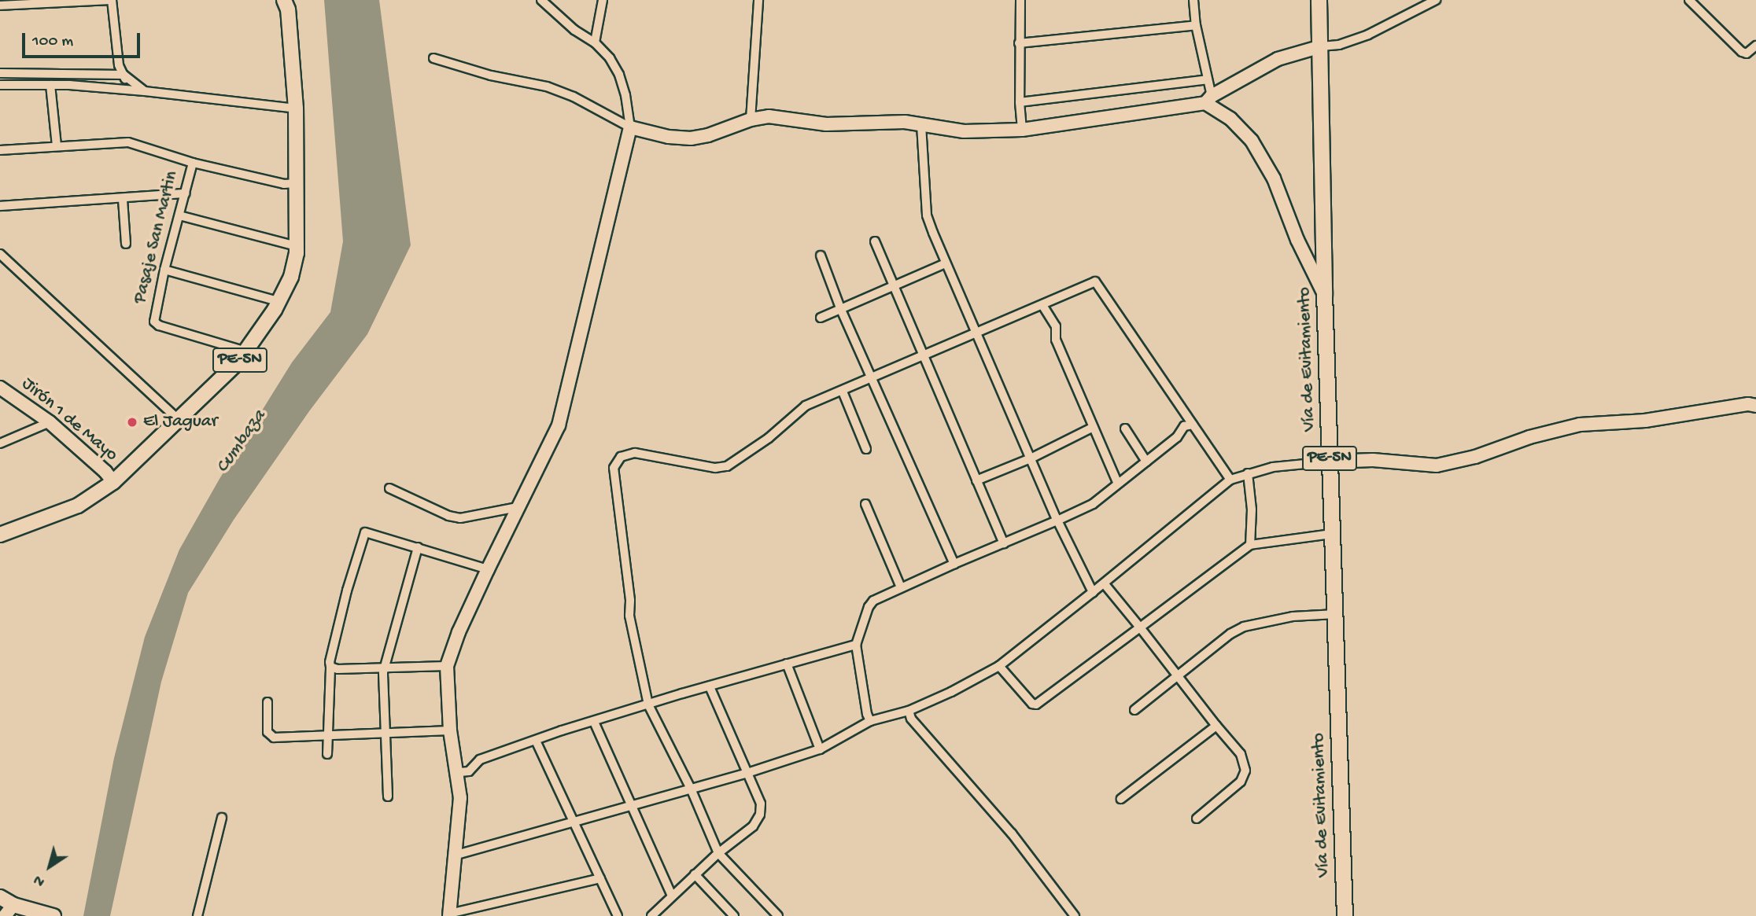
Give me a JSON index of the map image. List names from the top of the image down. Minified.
{"streets":{"highway":["Vía de Evitamiento","PE-5N"],"street":["Pasaje San Martin","Jirón 1 de Mayo"]},"crossings":[["Pasaje San Martin","PE-5N"],["PE-5N","Jirón 1 de Mayo"]],"water":["Cumbaza"],"places":["El Jaguar"],"scale_bar":"100 m","north":"bottom left"}
